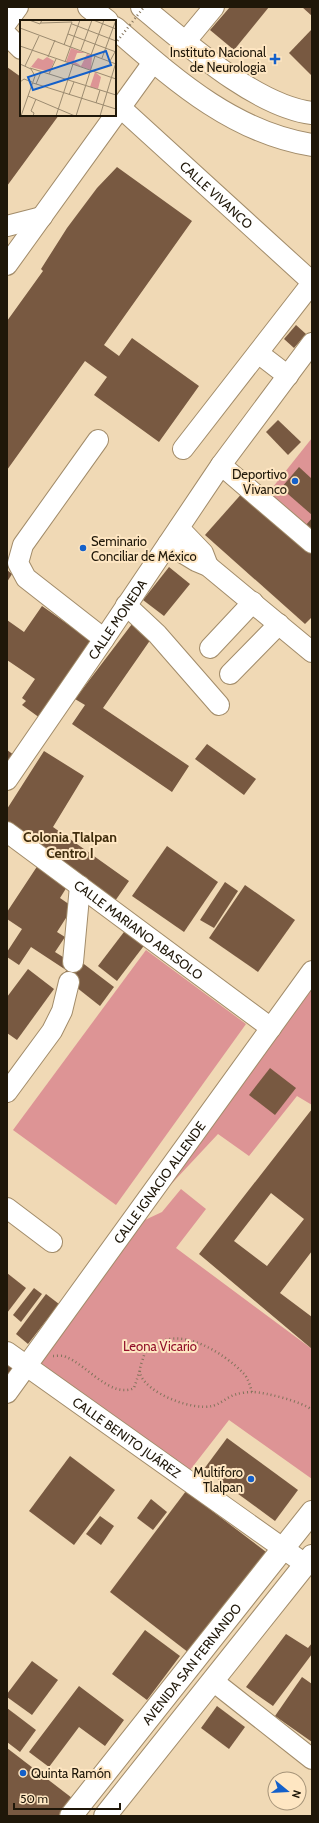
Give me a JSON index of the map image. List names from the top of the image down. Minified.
{"streets":{"main road":["AVENIDA SAN FERNANDO"],"street":["CALLE VIVANCO","CALLE MONEDA","CALLE MARIANO ABASOLO","CALLE IGNACIO ALLENDE","CALLE BENITO JUÁREZ"]},"crossings":[["CALLE MARIANO ABASOLO","CALLE IGNACIO ALLENDE"],["CALLE IGNACIO ALLENDE","CALLE BENITO JUÁREZ"],["CALLE BENITO JUÁREZ","AVENIDA SAN FERNANDO"]],"districts":["Colonia Tlalpan Centro I"],"parks":["Leona Vicario"],"places":{"health":["Instituto Nacional de Neurologia"],"other":["Deportivo Vivanco","Seminario Conciliar de México","Multiforo Tlalpan","Quinta Ramón"]},"scale_bar":"50 m","north":"right"}
